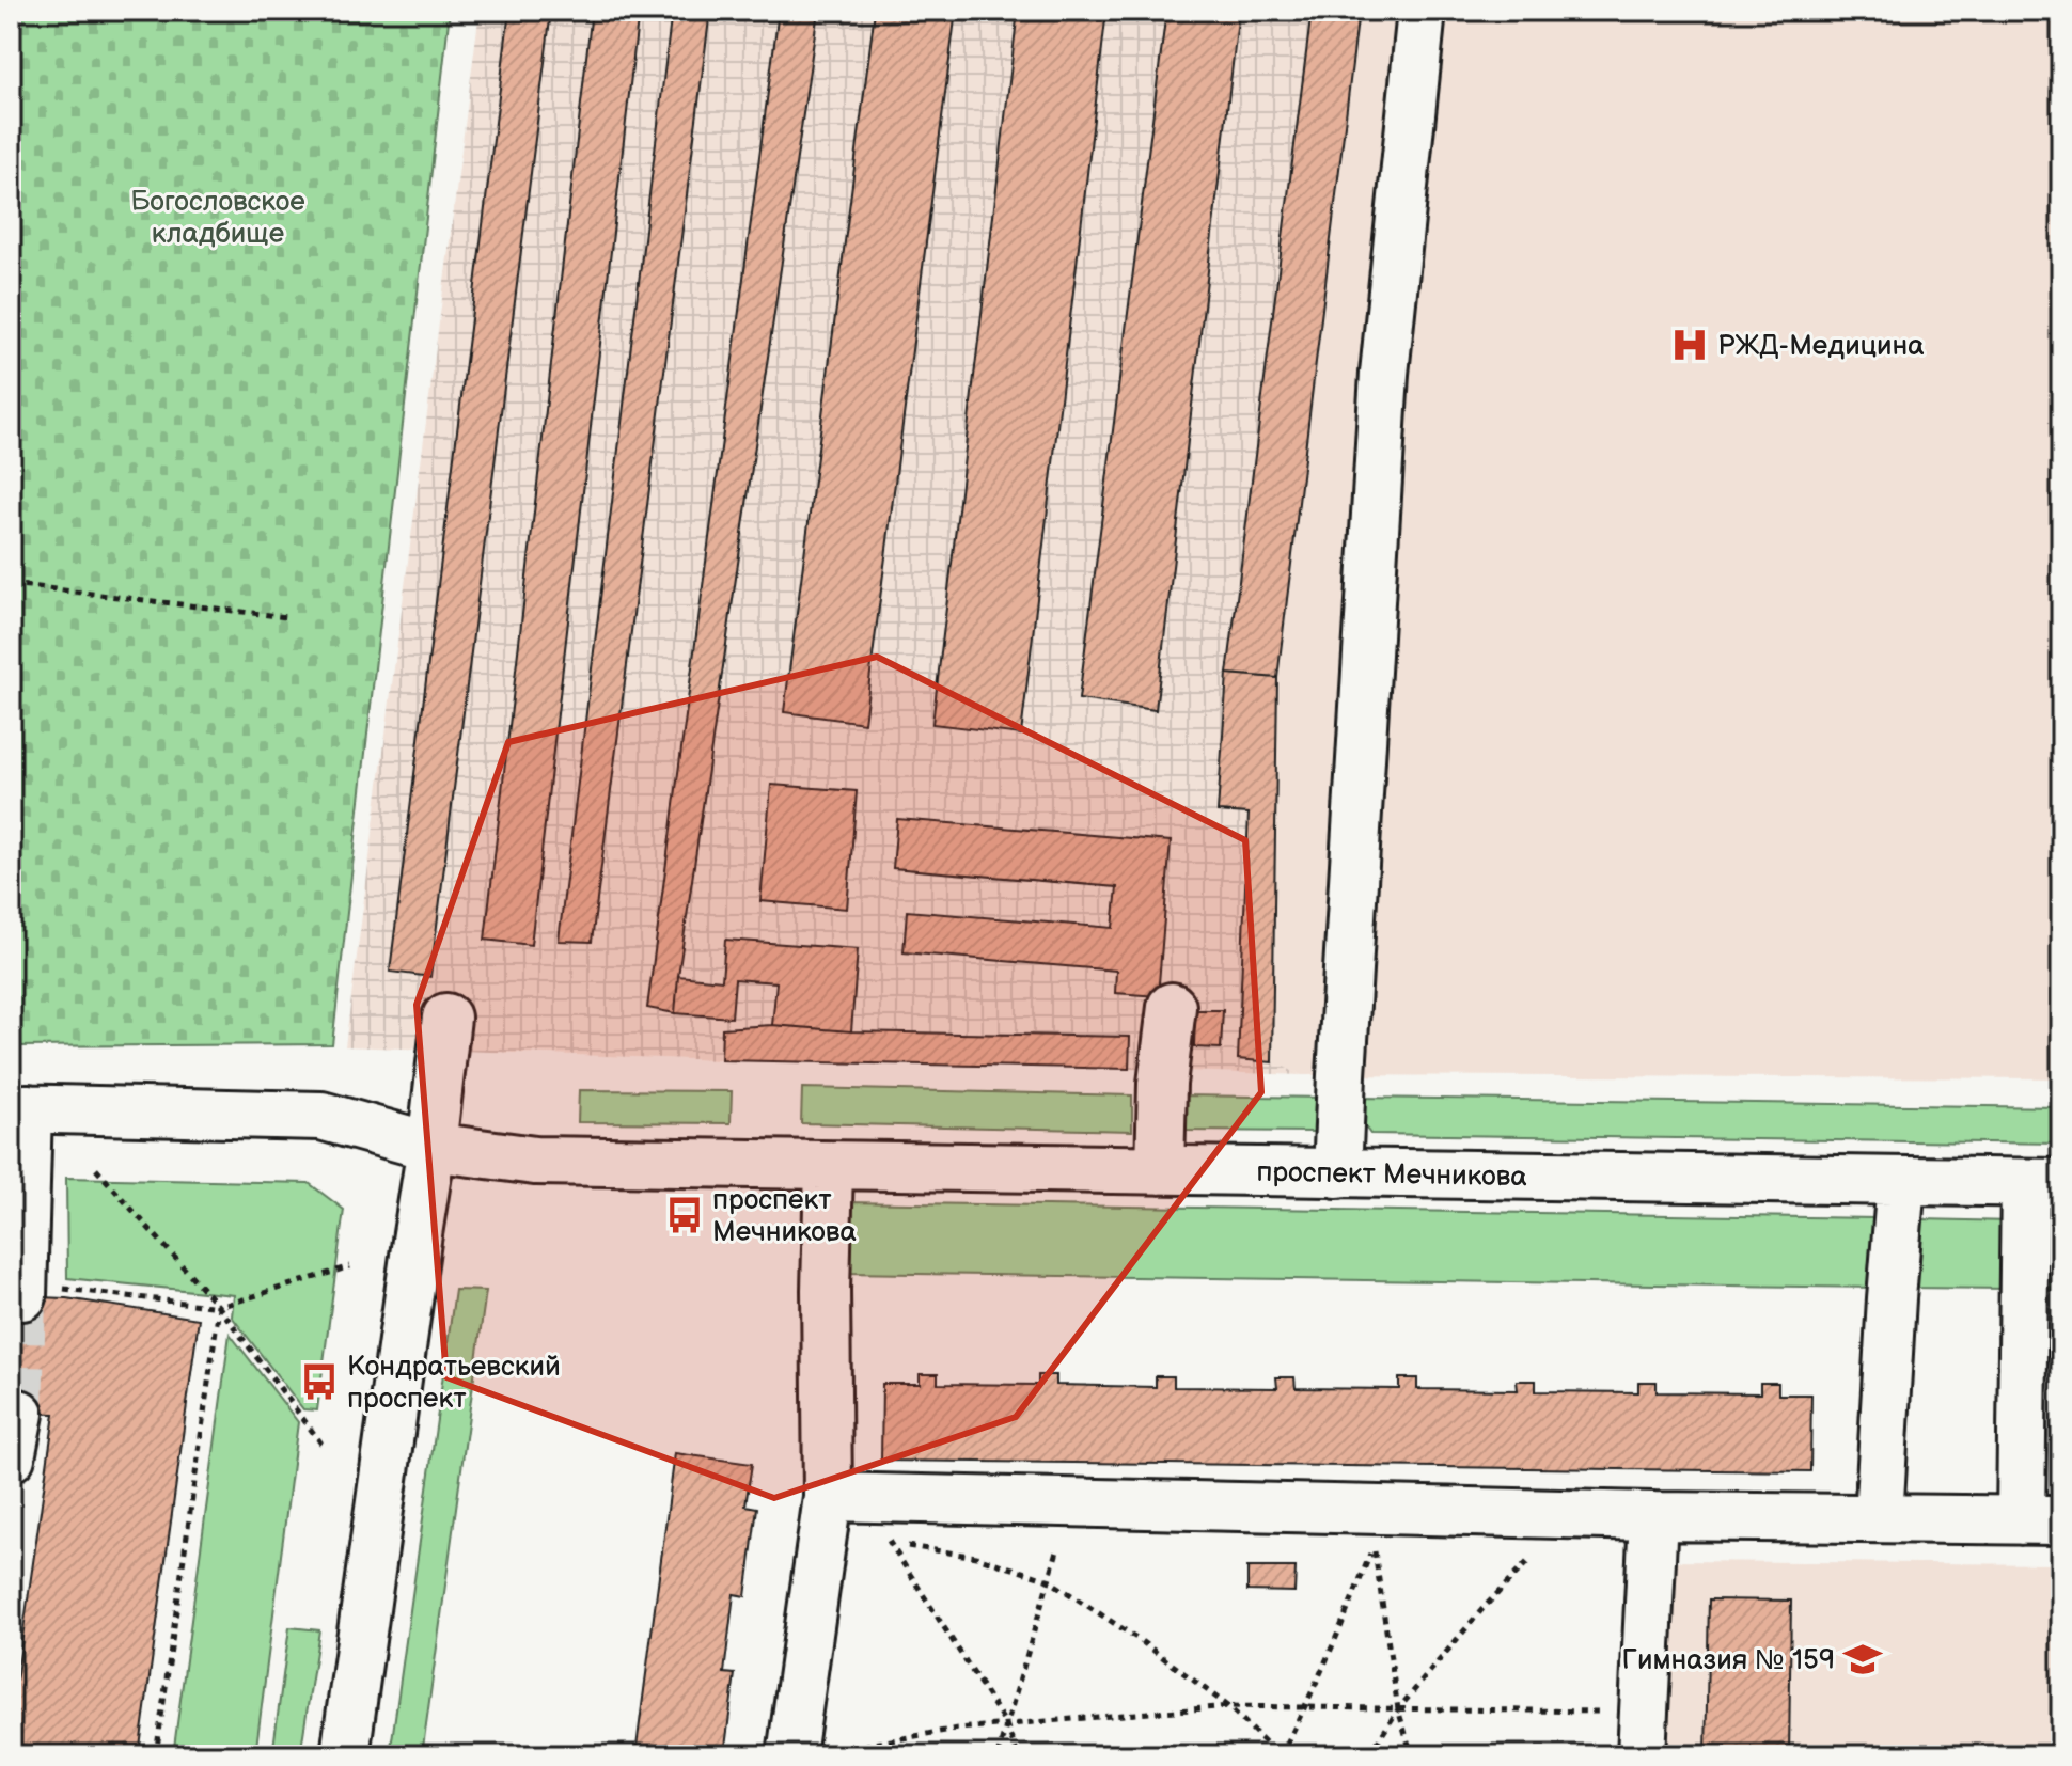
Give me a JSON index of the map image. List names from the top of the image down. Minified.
{"streets":{"street":["проспект Мечникова"]},"parks":["Богословское кладбище"],"places":{"hospital":["РЖД-Медицина"],"bus stop":["проспект Мечникова","Кондратьевский проспект"],"school or university":["Гимназия № 159"]}}
